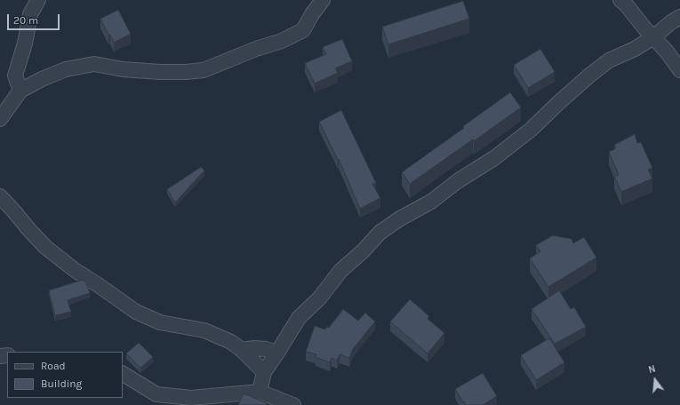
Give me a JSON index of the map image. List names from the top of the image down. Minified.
{"legend":["Road","Building"],"scale_bar":"20 m","north":"top"}
